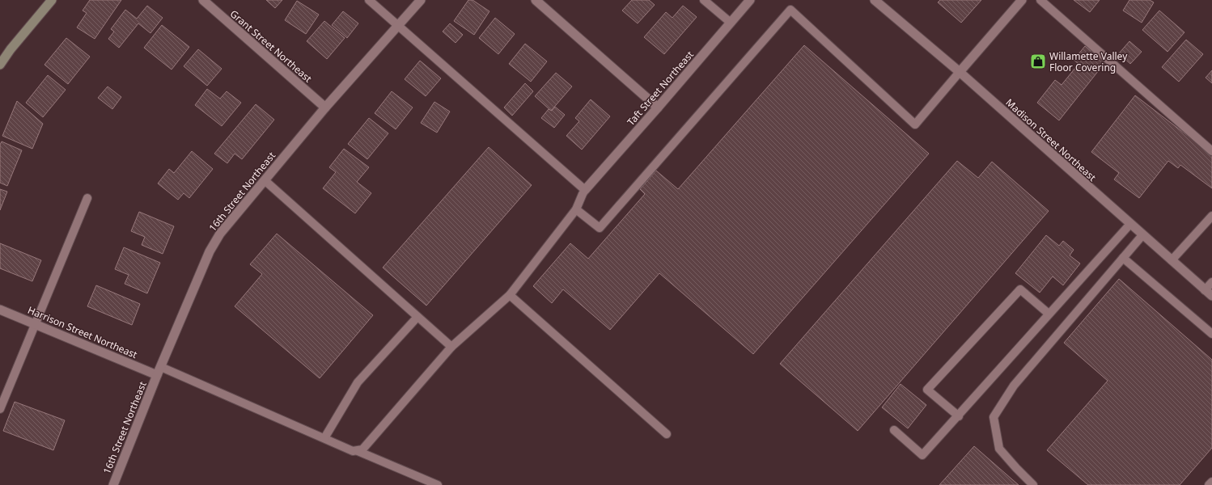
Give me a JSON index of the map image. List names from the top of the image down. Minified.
{"streets":{"street":["Grant Street Northeast","Taft Street Northeast","Madison Street Northeast","16th Street Northeast","Harrison Street Northeast"]},"crossings":[["Grant Street Northeast","16th Street Northeast"],["16th Street Northeast","Harrison Street Northeast"]],"places":{"shop":["Willamette Valley Floor Covering"]}}
